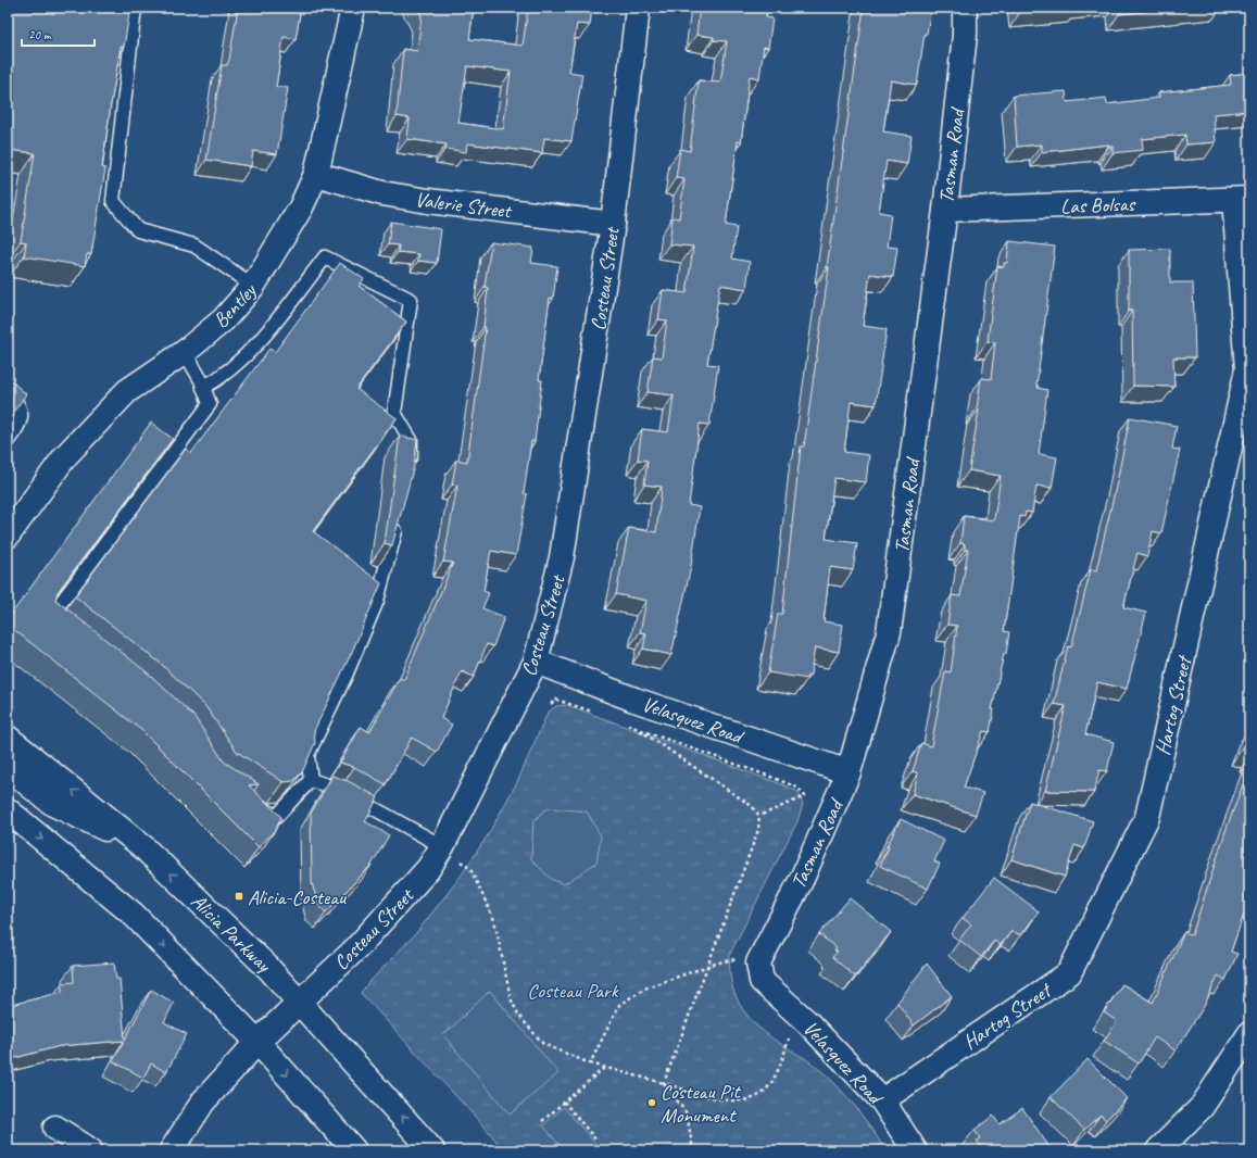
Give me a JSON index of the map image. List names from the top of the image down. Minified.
{"streets":{"street":["Tasman Road","Valerie Street","Las Bolsas","Costeau Street","Bentley","Hartog Street","Velasquez Road","Alicia Parkway"]},"crossings":[["Tasman Road","Las Bolsas"],["Tasman Road","Velasquez Road"],["Valerie Street","Costeau Street"],["Valerie Street","Bentley"],["Las Bolsas","Hartog Street"],["Costeau Street","Velasquez Road"],["Costeau Street","Alicia Parkway"],["Hartog Street","Velasquez Road"]],"parks":["Costeau Park"],"places":{"transit":["Alicia-Costeau"],"other":["Costeau Pit Monument"]},"scale_bar":"20 m"}
